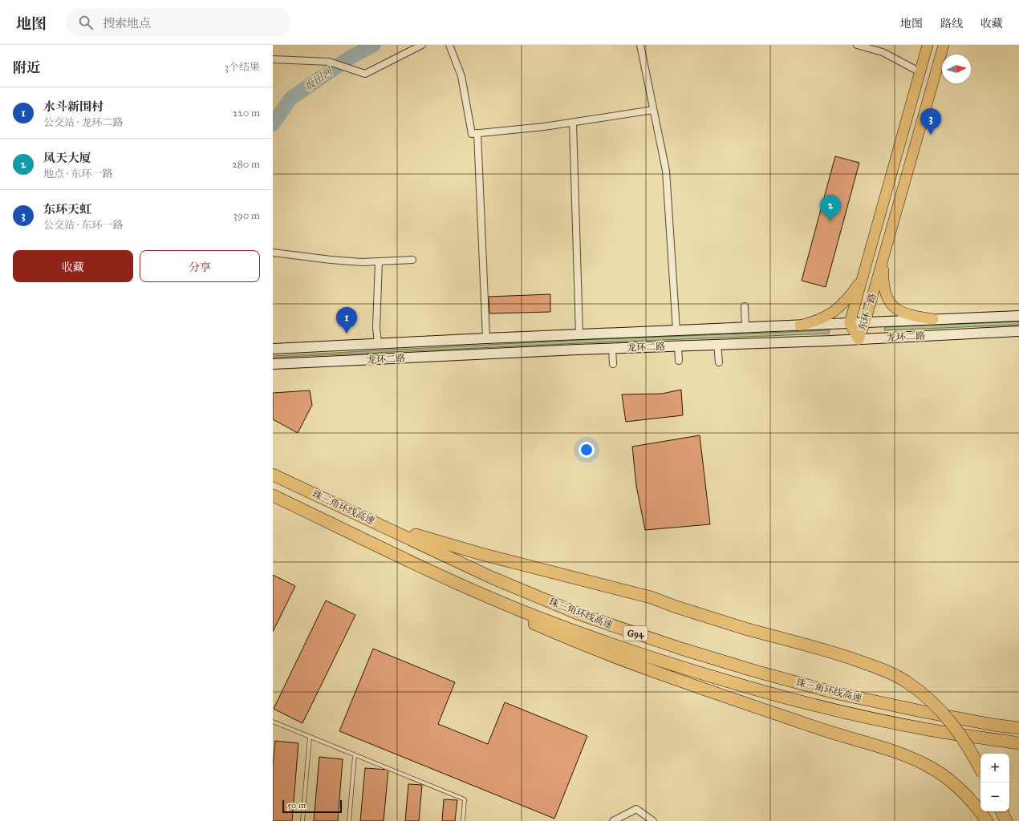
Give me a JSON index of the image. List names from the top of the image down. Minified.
{"streets":{"highway":["珠三角环线高速","G94"],"main road":["东环一路","龙环二路"]},"crossings":[["东环一路","龙环二路"]],"water":["坂田河"],"scale_bar":"50 m","north":"right","page":{"header":"地图","search":"搜索地点","nav":["地图","路线","收藏"],"heading":["附近","3个结果"],"list":[{"mark":"1","name":"水斗新围村","note":"公交站 · 龙环二路","value":"220 m"},{"mark":"2","name":"凤天大厦","note":"地点 · 东环一路","value":"280 m"},{"mark":"3","name":"东环天虹","note":"公交站 · 东环一路","value":"390 m"}],"pins":["3","2","1"],"buttons":["收藏","分享"],"map_buttons":["+","−"],"scale":"50 m"}}
